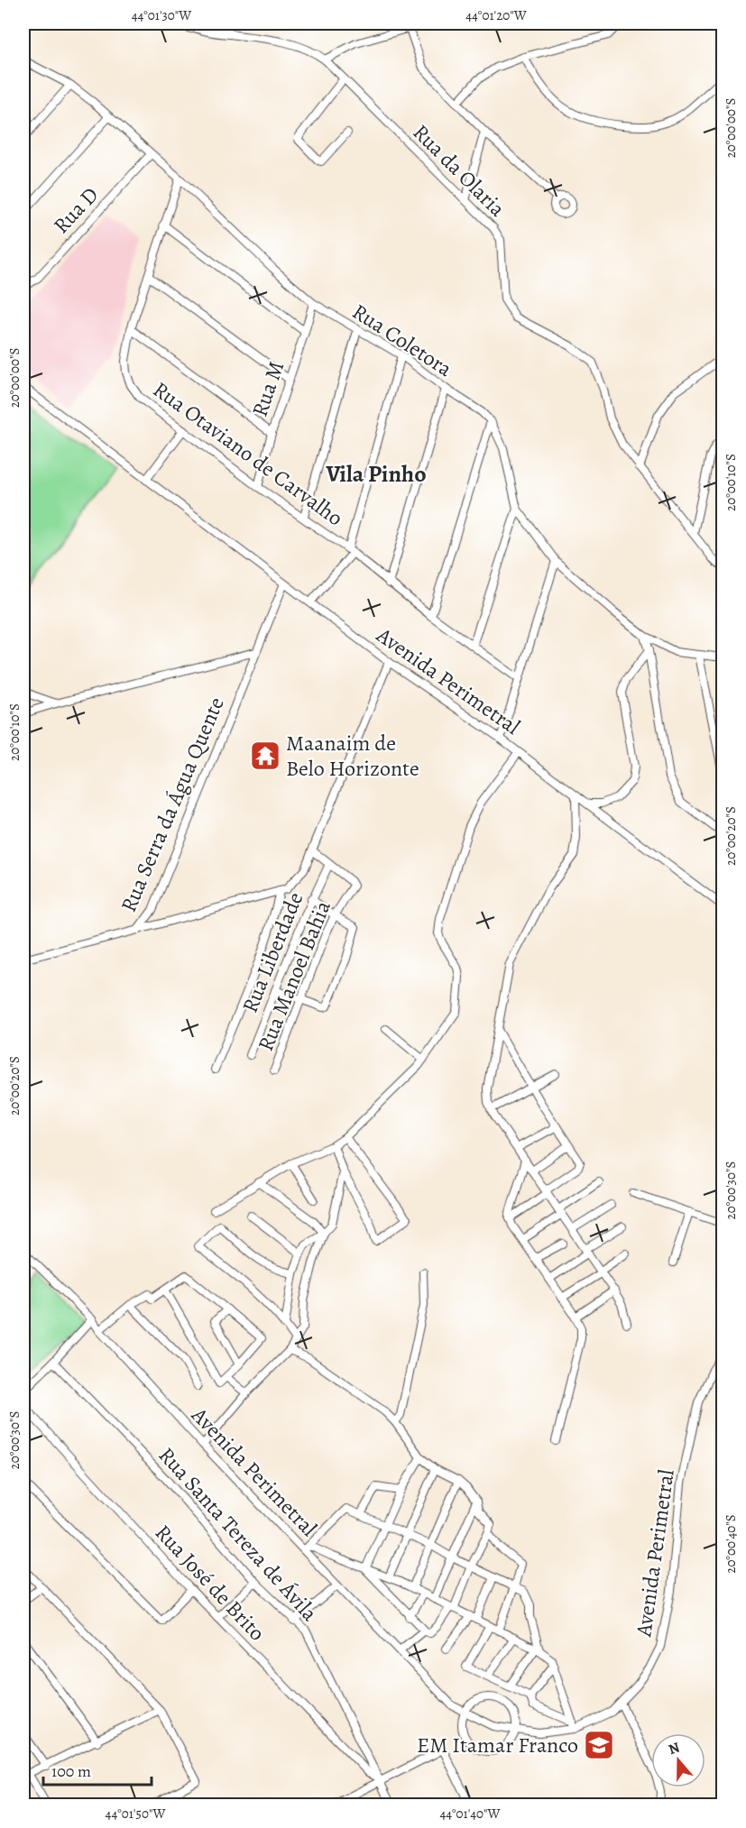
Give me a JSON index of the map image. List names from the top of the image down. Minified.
{"streets":{"street":["Rua da Olaria","Rua D","Rua Coletora","Rua M","Rua Otaviano de Carvalho","Avenida Perimetral","Rua Serra da Água Quente","Rua Liberdade","Rua Manoel Bahia","Rua Santa Tereza de Ávila","Rua José de Brito"]},"crossings":[["Rua D","Rua Coletora"],["Rua Coletora","Rua M"],["Rua Coletora","Rua Otaviano de Carvalho"],["Rua M","Rua Otaviano de Carvalho"],["Avenida Perimetral","Rua Serra da Água Quente"],["Rua Liberdade","Rua Manoel Bahia"],["Rua Santa Tereza de Ávila","Rua José de Brito"]],"districts":["Vila Pinho"],"places":{"temple":["Maanaim de Belo Horizonte"],"school or university":["EM Itamar Franco"]},"scale_bar":"100 m","north":"top","coordinates":["44°01'30\"W","44°01'20\"W","20°00'00\"S","20°00'10\"S","20°00'20\"S","20°00'30\"S","20°00'40\"S","44°01'50\"W","44°01'40\"W"]}
